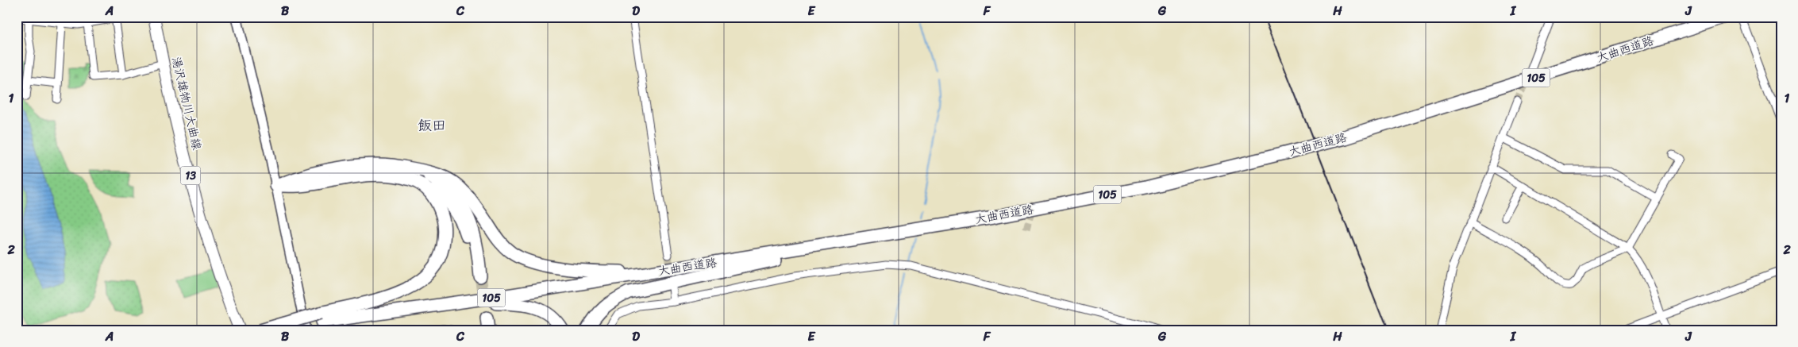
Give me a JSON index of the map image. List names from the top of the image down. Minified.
{"streets":{"highway":["大曲西道路","105"],"main road":["湯沢雄物川大曲線","13"]},"districts":["飯田"],"grid":{"columns":["A","B","C","D","E","F","G","H","I","J"],"rows":["1","2"]}}
